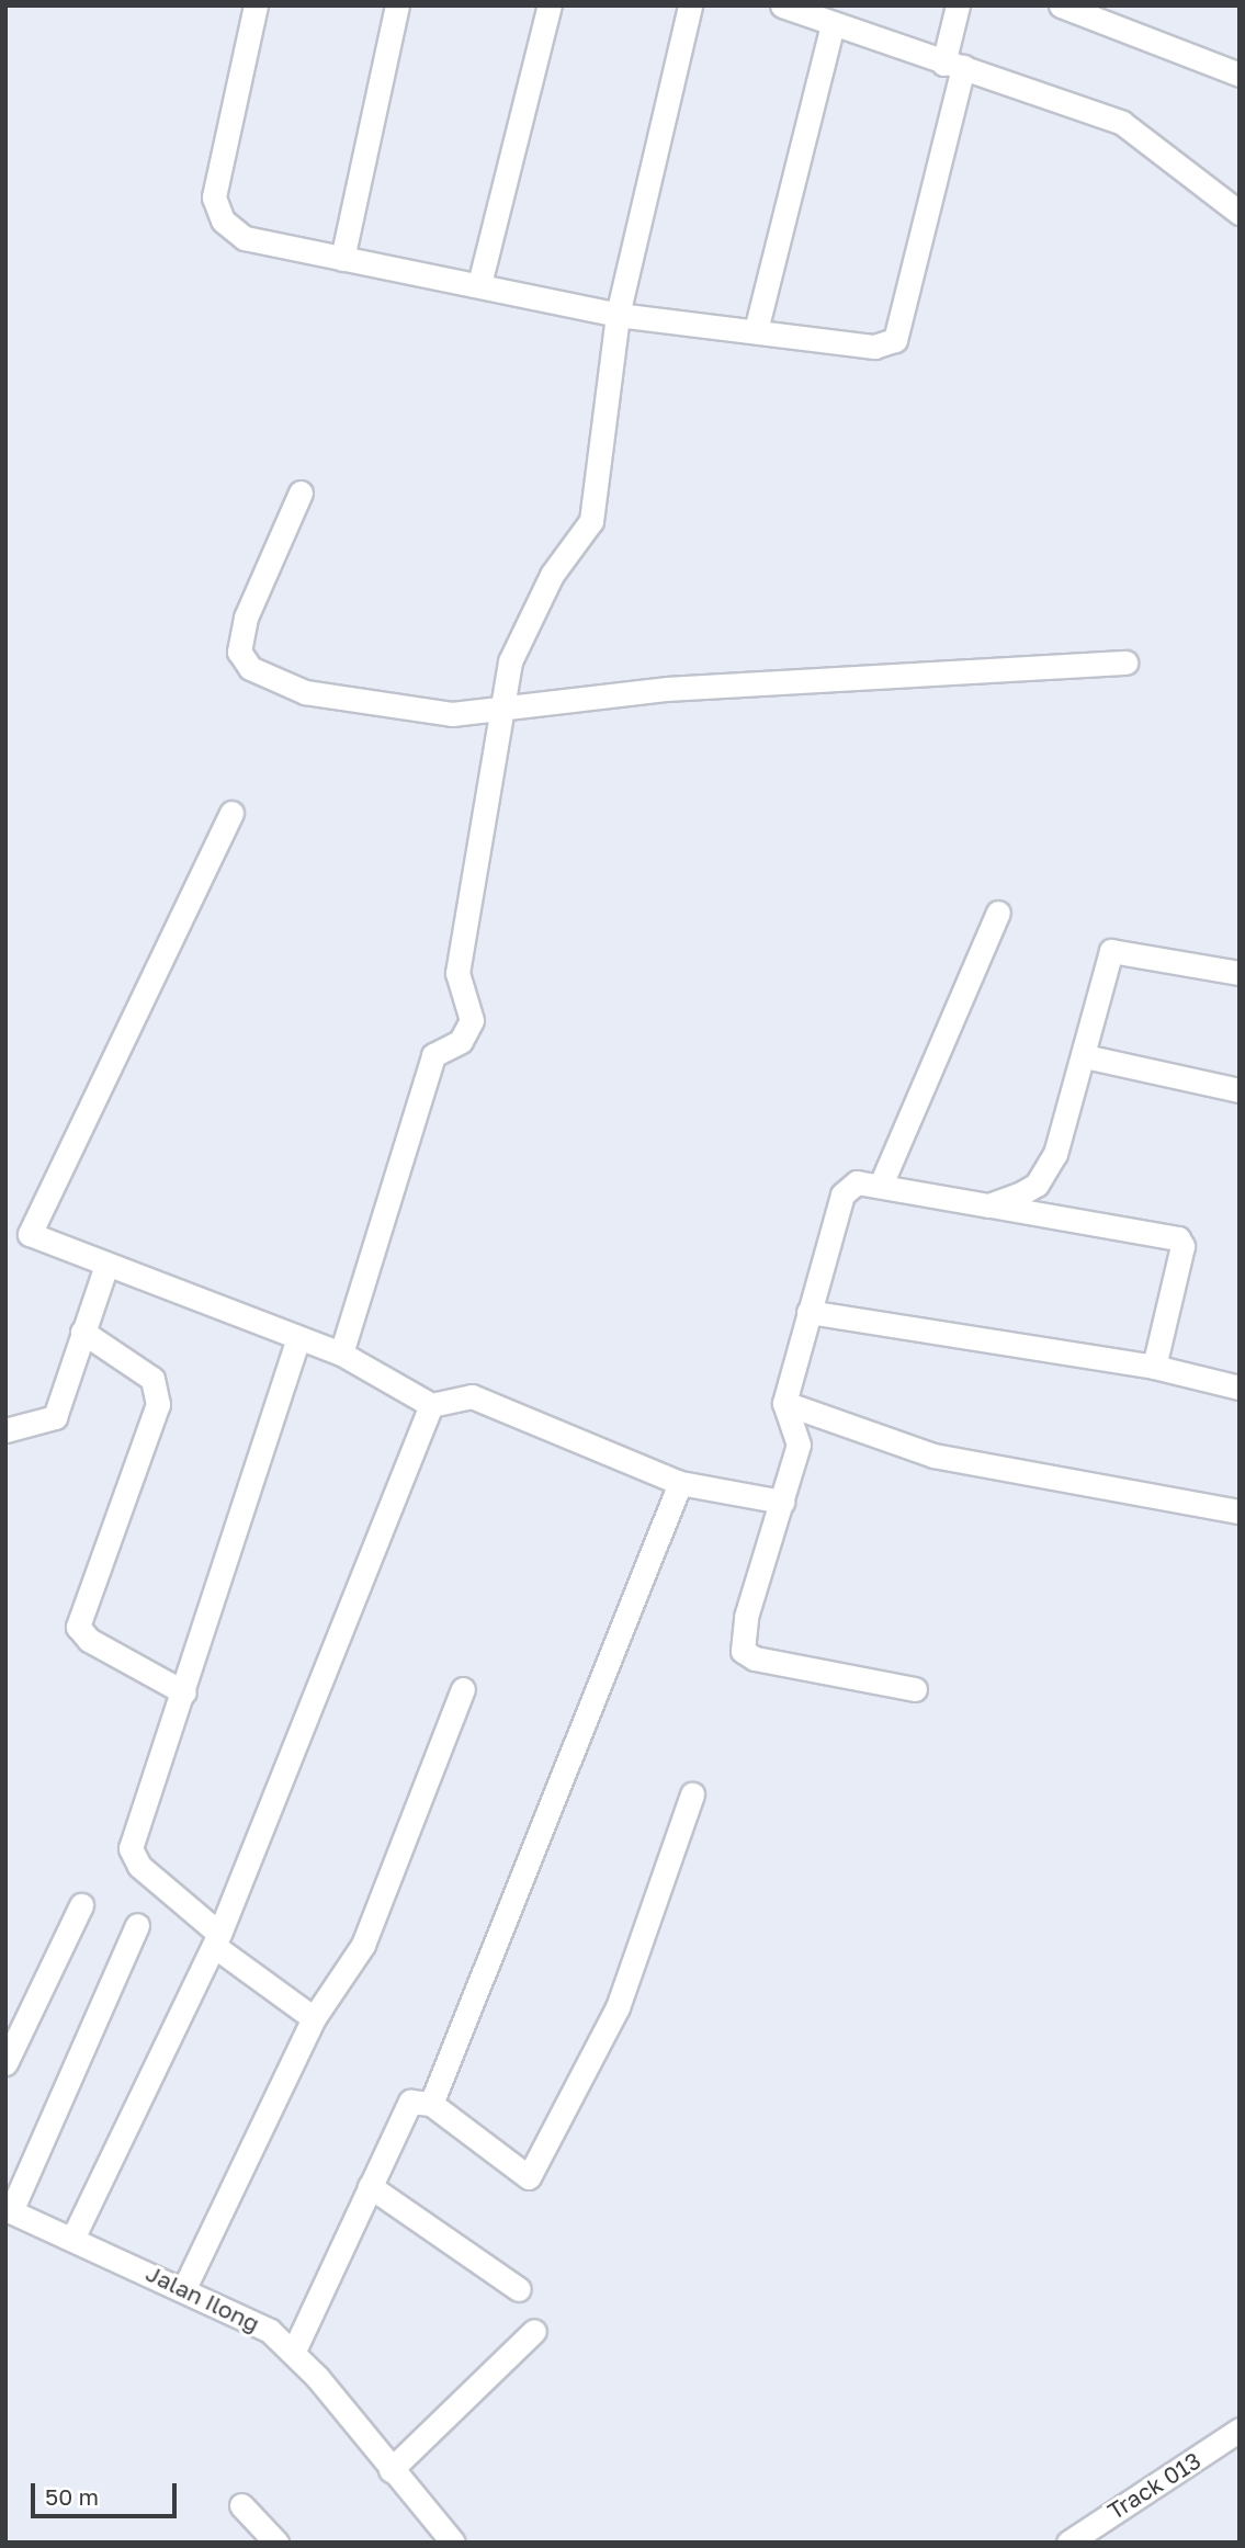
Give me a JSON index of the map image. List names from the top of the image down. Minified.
{"streets":{"street":["Jalan Ilong","Track 013"]},"scale_bar":"50 m"}
